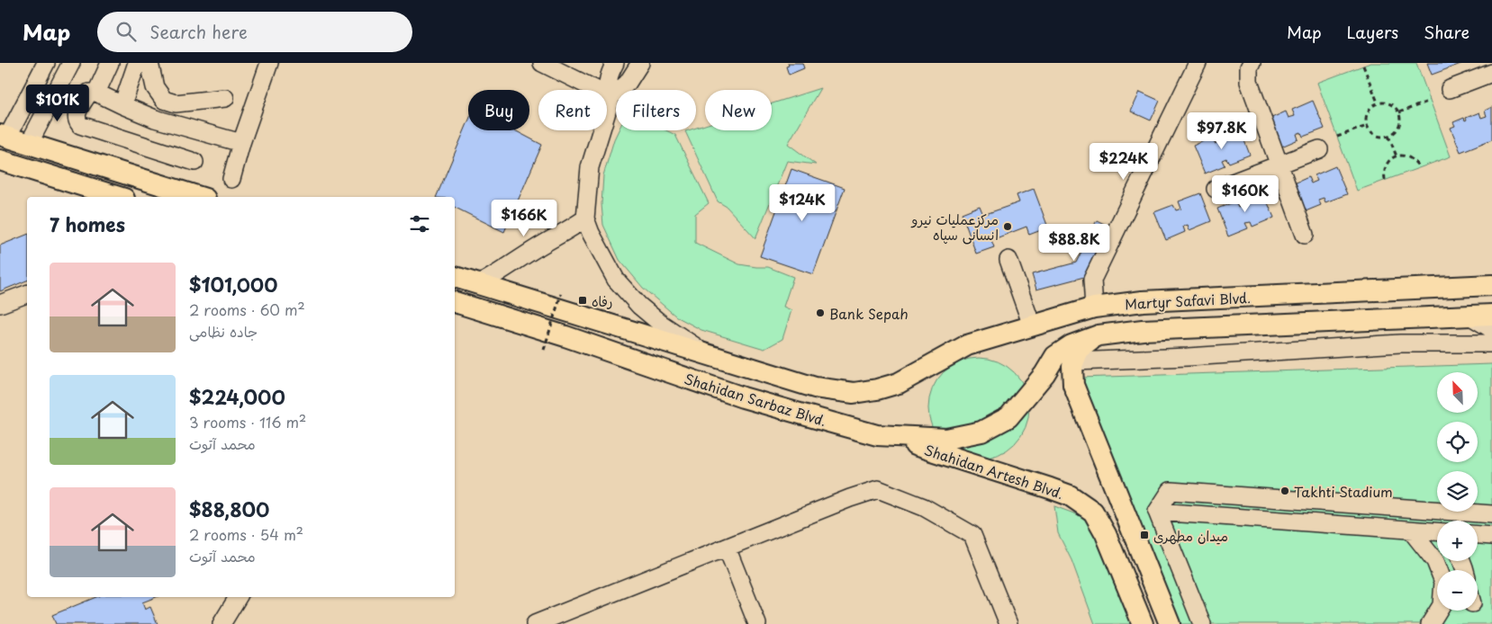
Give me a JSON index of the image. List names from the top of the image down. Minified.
{"streets":{"main road":["Martyr Safavi Blvd.","Shahidan Sarbaz Blvd.","Shahidan Artesh Blvd."]},"crossings":[["Martyr Safavi Blvd.","Shahidan Sarbaz Blvd."],["Shahidan Sarbaz Blvd.","Shahidan Artesh Blvd."]],"places":{"other":["مرکزعملیات نیرو انسانی سپاه","Bank Sepah","Takhti Stadium"],"transit":["رفاه","میدان مطهری"]},"north":"top left","page":{"header":"Map","search":"Search here","nav":["Map","Layers","Share"],"price":["$101K","$97.8K","$224K","$160K","$124K","$166K","$88.8K"],"chip":["Buy","Rent","Filters","New"],"heading":"7 homes","list":[{"name":"$101,000","note":"2 rooms · 60 m² · جاده نظامی"},{"name":"$224,000","note":"3 rooms · 116 m² · محمد آتوت"},{"name":"$88,800","note":"2 rooms · 54 m² · محمد آتوت"}],"map_buttons":["+","−"]}}
